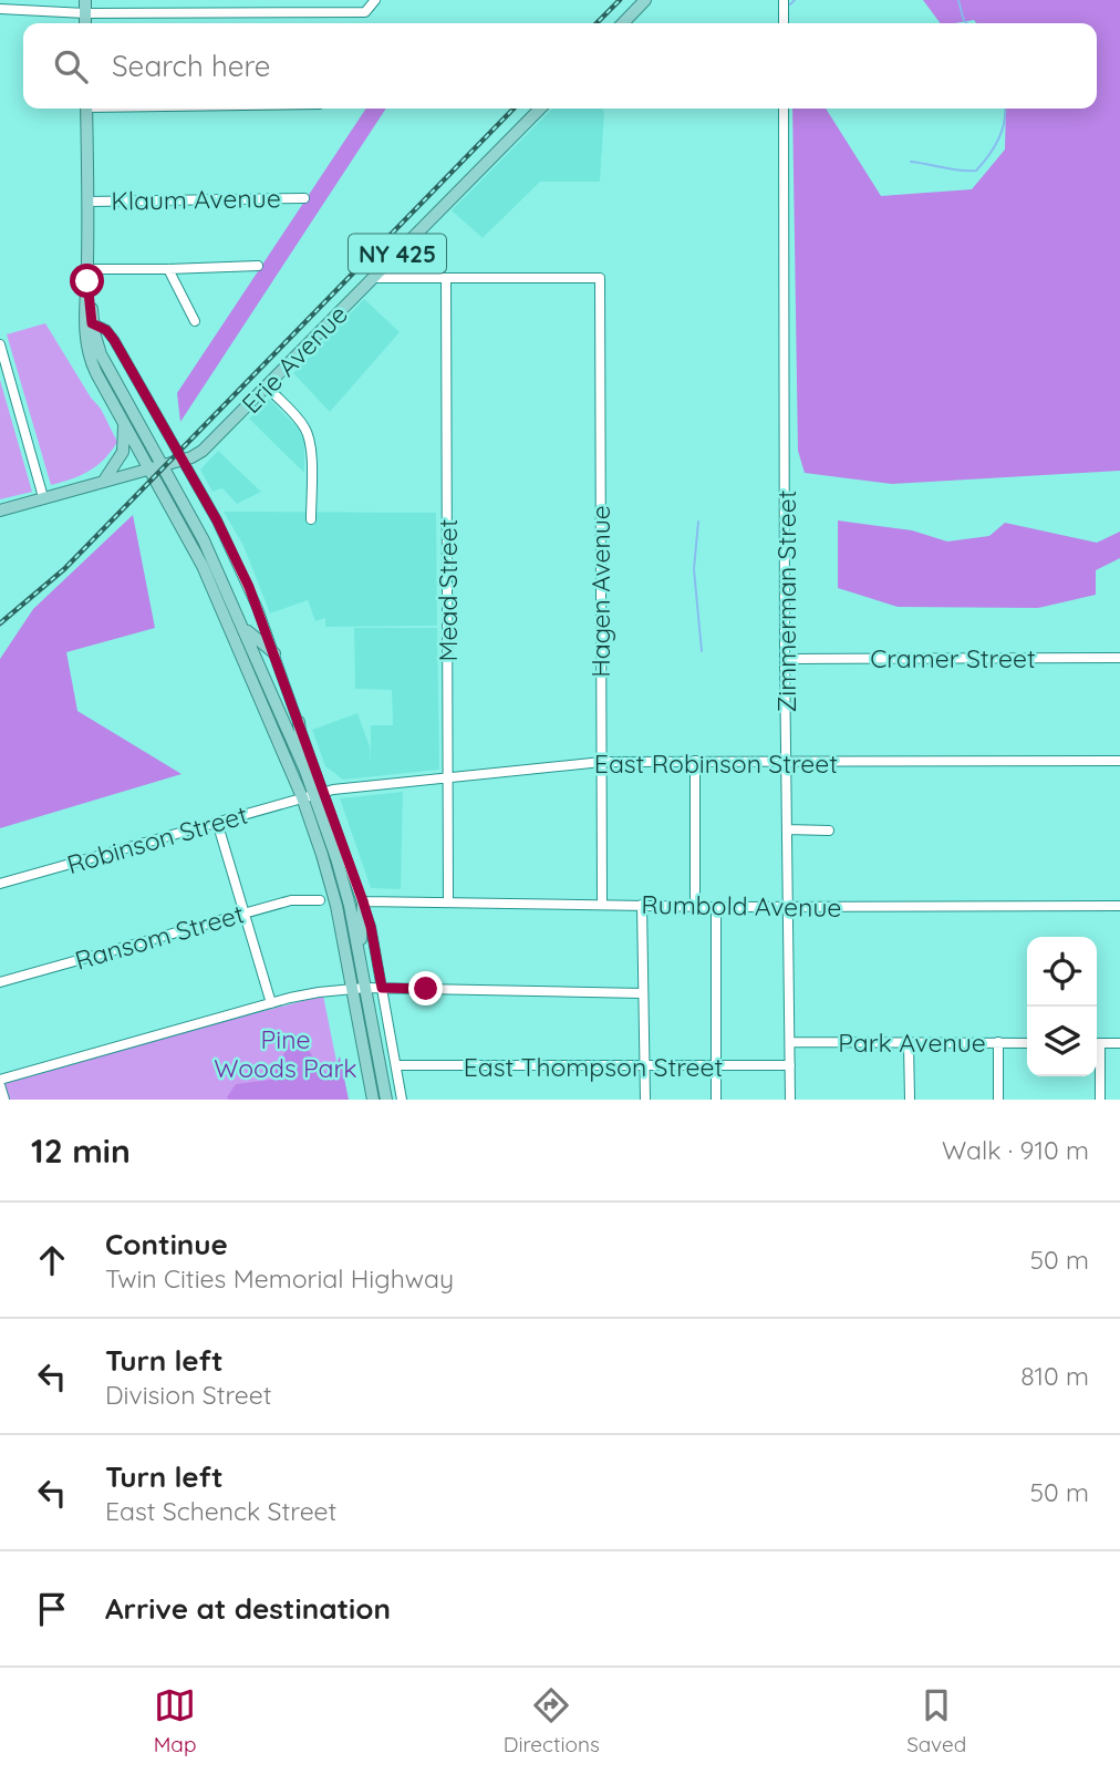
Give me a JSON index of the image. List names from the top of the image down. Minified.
{"streets":{"main road":["NY 425","Erie Avenue"],"street":["Klaum Avenue","Mead Street","Hagen Avenue","Zimmerman Street","Cramer Street","East Robinson Street","Robinson Street","Rumbold Avenue","Ransom Street","Park Avenue","East Thompson Street"]},"crossings":[["NY 425","Erie Avenue"],["Mead Street","Hagen Avenue"],["Mead Street","East Robinson Street"],["Mead Street","Rumbold Avenue"],["Hagen Avenue","East Robinson Street"],["Hagen Avenue","Rumbold Avenue"],["Zimmerman Street","Cramer Street"],["Zimmerman Street","East Robinson Street"],["Zimmerman Street","Rumbold Avenue"],["Zimmerman Street","Park Avenue"],["Zimmerman Street","East Thompson Street"],["East Robinson Street","Robinson Street"]],"parks":["Pine Woods Park"],"page":{"search":"Search here","heading":["12 min","Walk · 910 m"],"list":[["Continue","Twin Cities Memorial Highway","50 m"],["Turn left","Division Street","810 m"],["Turn left","East Schenck Street","50 m"],"Arrive at destination"],"nav":["Map","Directions","Saved"]}}
